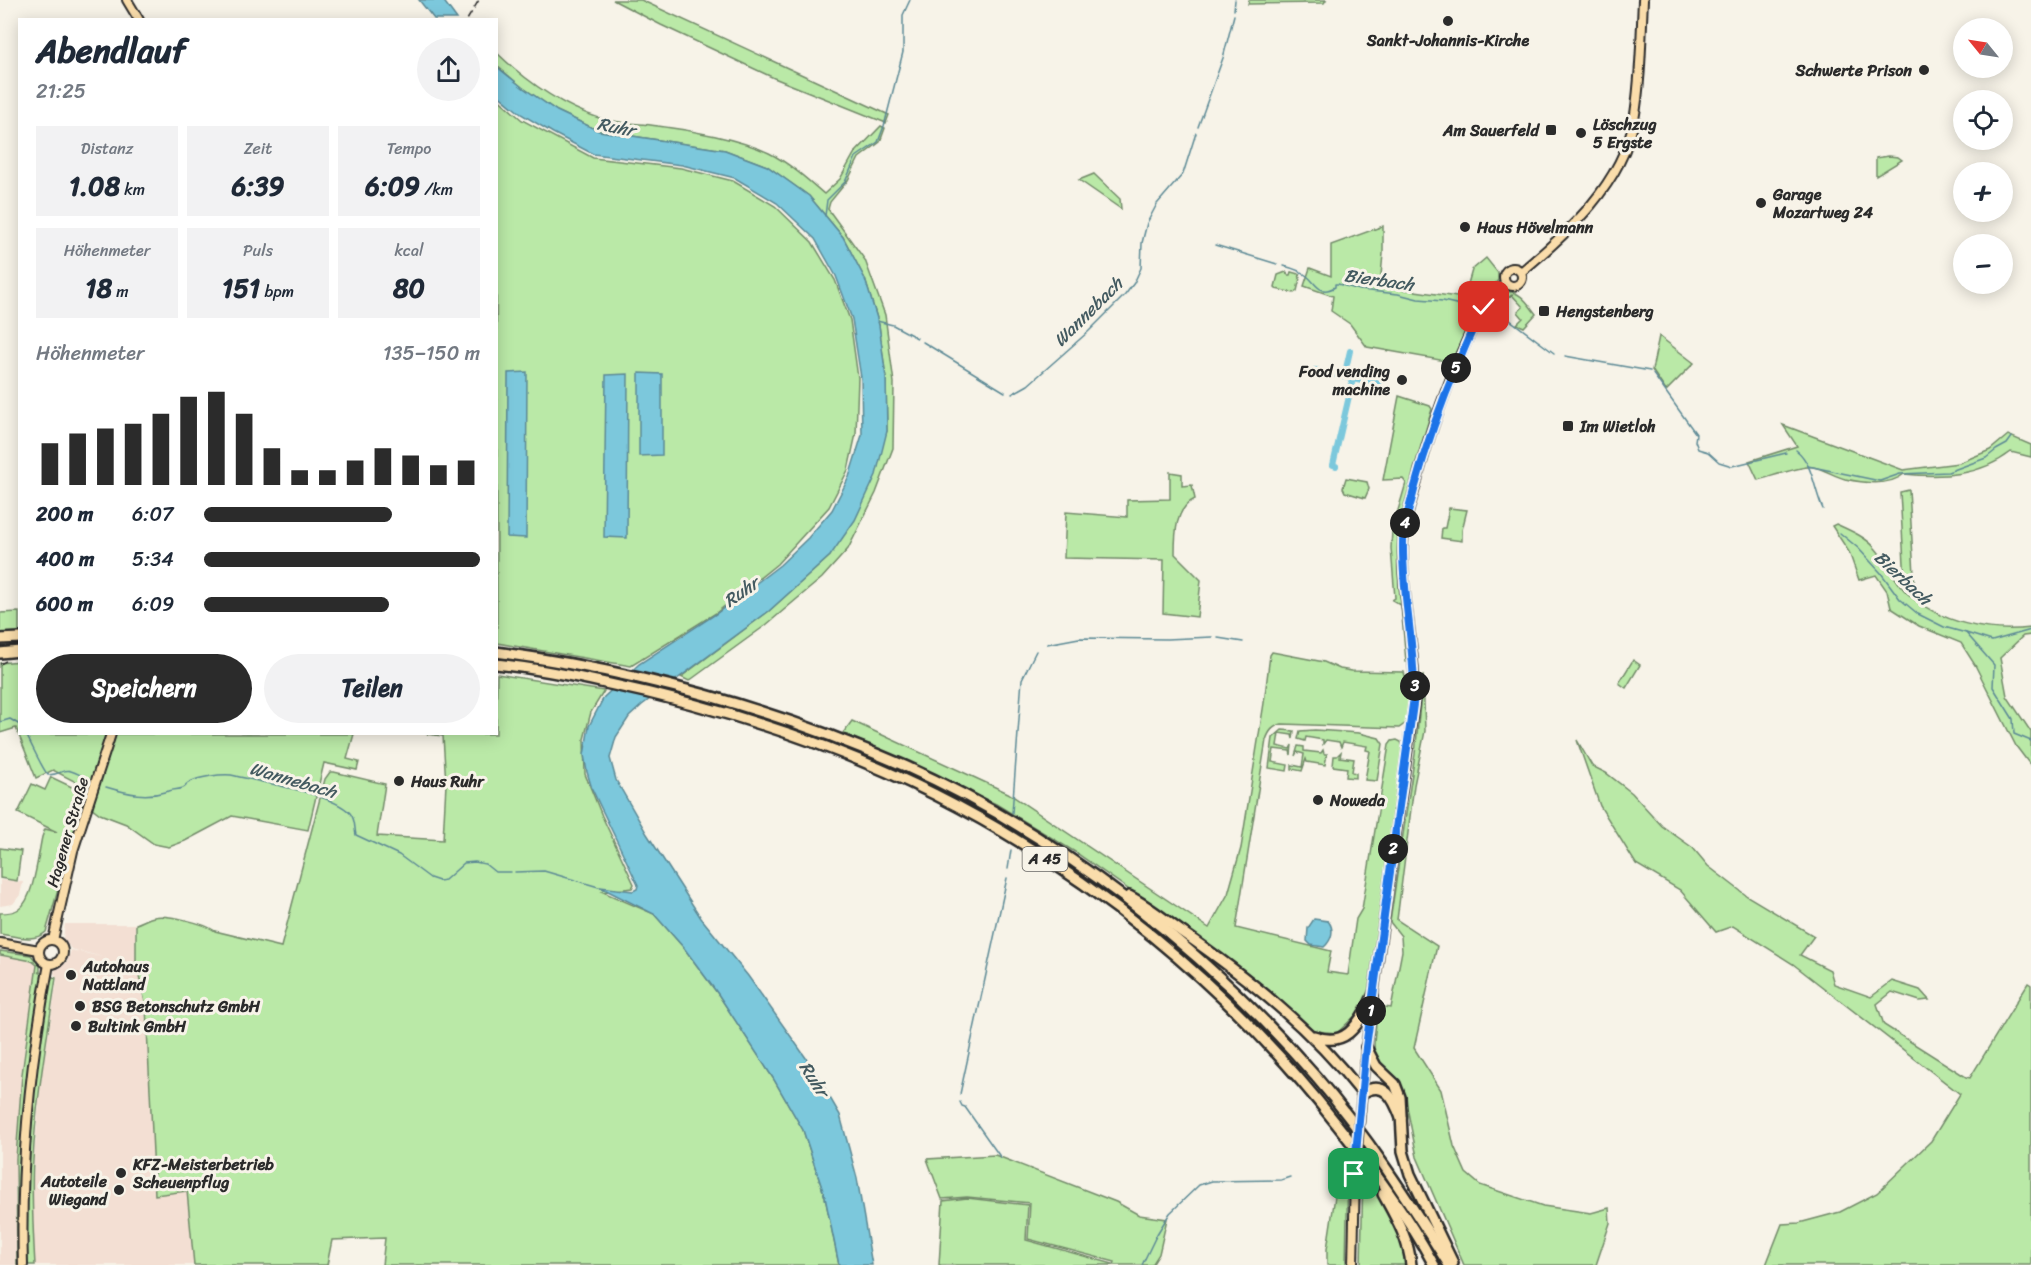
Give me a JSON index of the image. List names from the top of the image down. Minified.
{"streets":{"highway":["A 45"],"main road":["Hagener Straße"]},"water":["Ruhr","Bierbach","Wannebach"],"places":{"other":["Sankt-Johannis-Kirche","Schwerte Prison","Löschzug 5 Ergste","Garage Mozartweg 24","Haus Hövelmann","Food vending machine","Haus Ruhr","Noweda","Autohaus Nattland","BSG Betonschutz GmbH","Bultink GmbH","KFZ-Meisterbetrieb Scheuenpflug","Autoteile Wiegand"],"transit":["Am Sauerfeld","Hengstenberg","Im Wietloh"]},"north":"top left","page":{"map_buttons":["+","−"],"heading":["Abendlauf","21:25"],"stats":[["Distanz","1.08 km"],["Zeit","6:39"],["Tempo","6:09 /km"],["Höhenmeter","18 m"],["Puls","151 bpm"],["kcal","80"]],"chart":["Höhenmeter","135–150 m"],"pins":["5","4","3","2","1"],"list":[{"name":"200 m","note":"6:07"},{"name":"400 m","note":"5:34"},{"name":"600 m","note":"6:09"}],"buttons":["Speichern","Teilen"]}}
